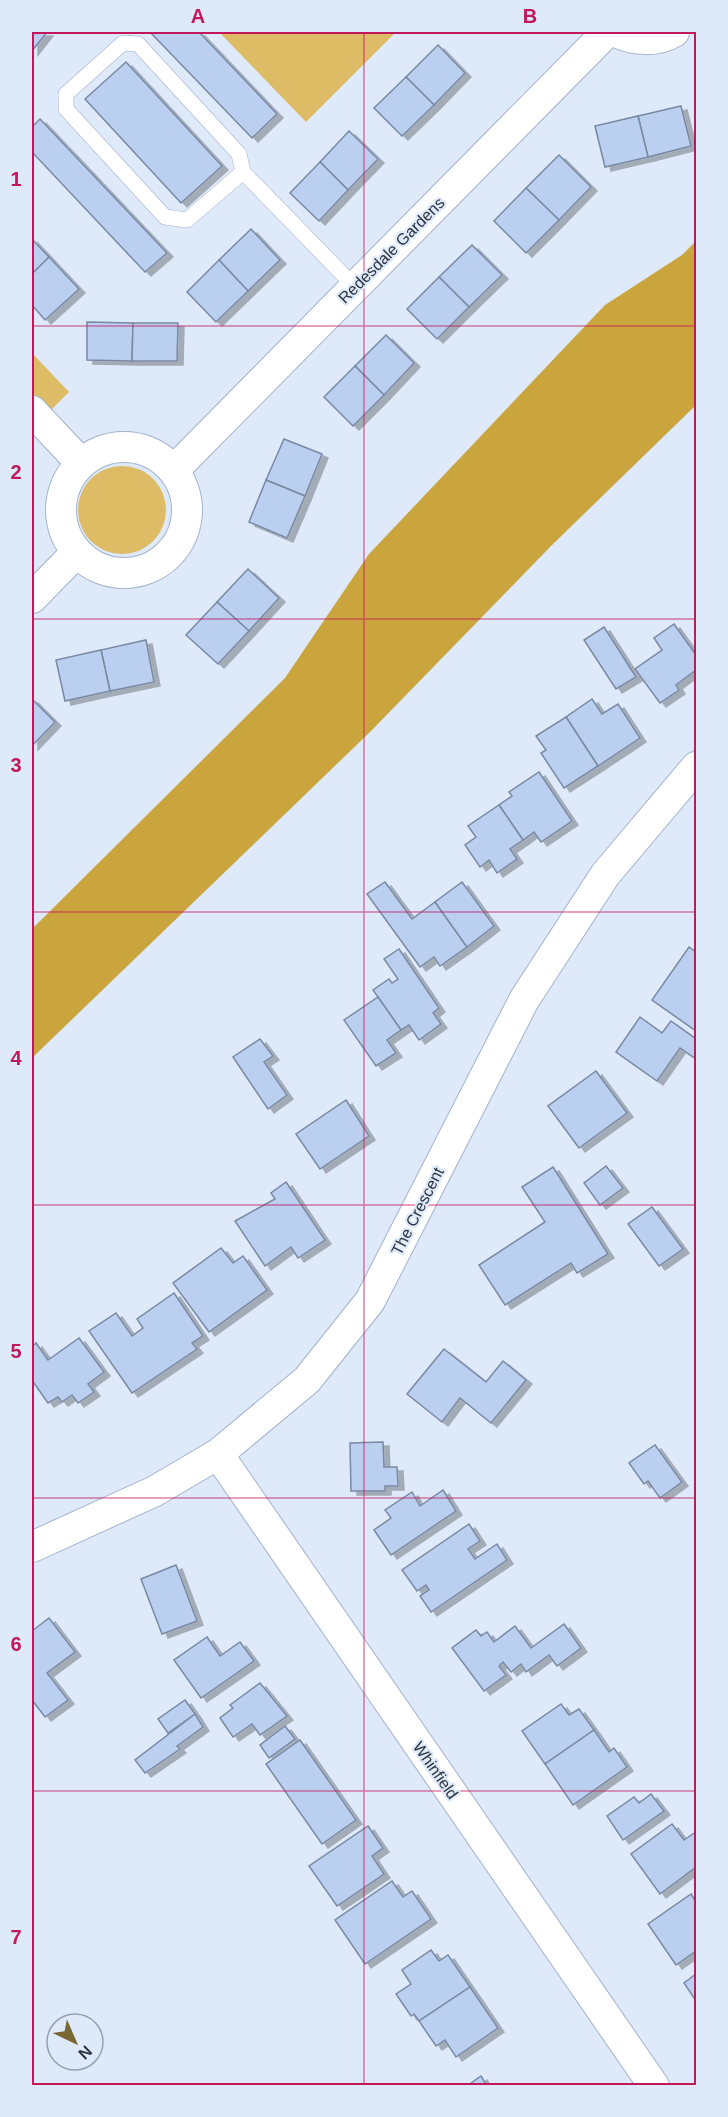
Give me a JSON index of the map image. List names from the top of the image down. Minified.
{"streets":{"street":["Redesdale Gardens","The Crescent","Whinfield"]},"crossings":[["The Crescent","Whinfield"]],"north":"bottom right","grid":{"columns":["A","B"],"rows":["1","2","3","4","5","6","7"]}}
